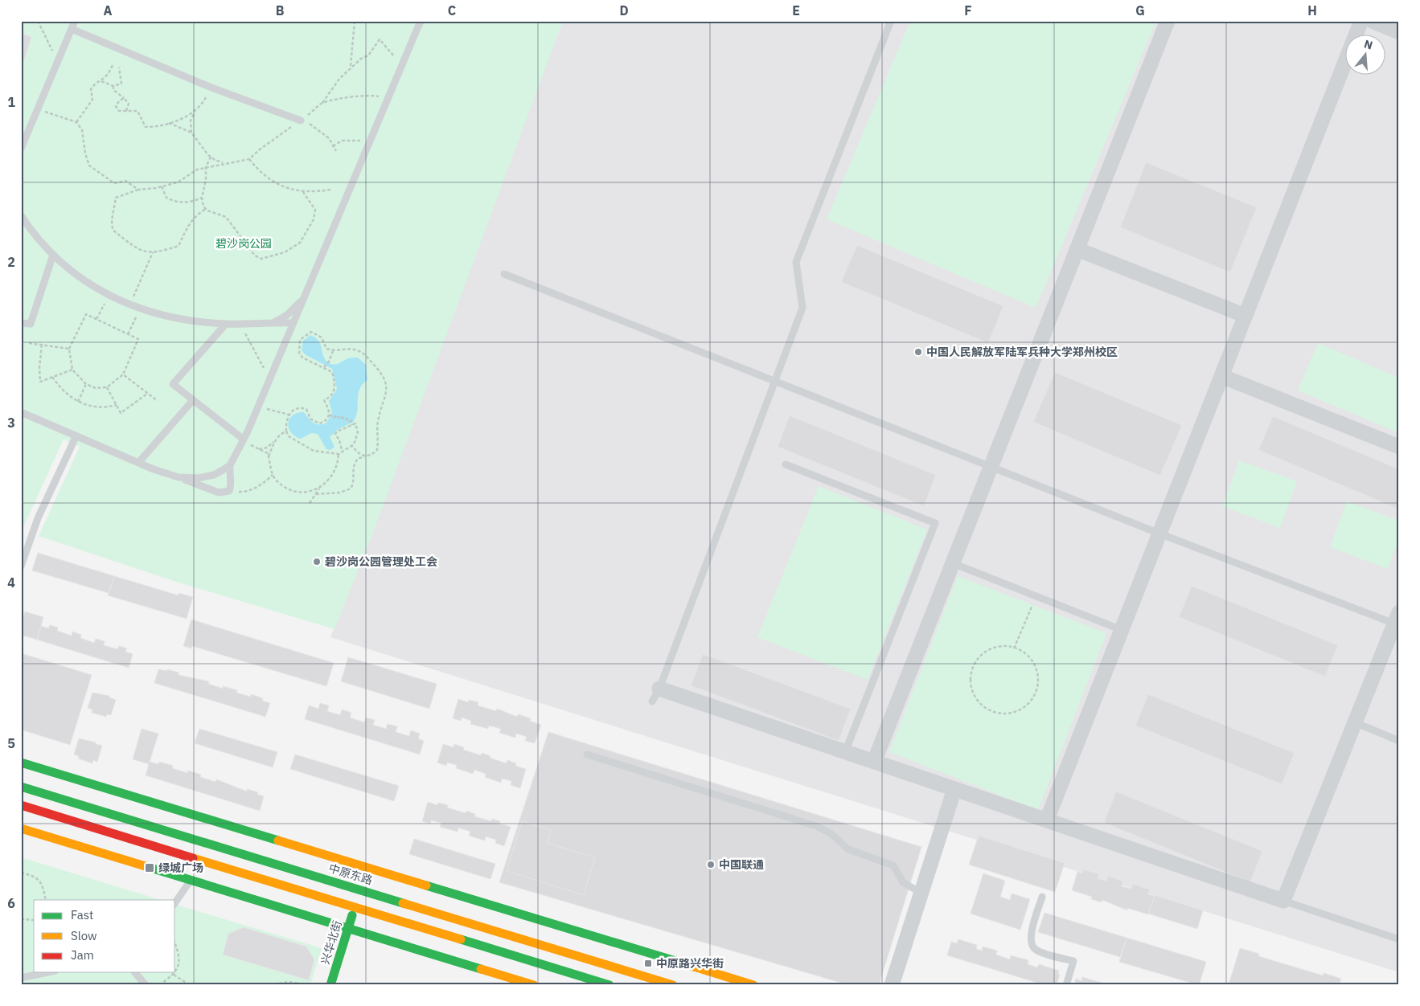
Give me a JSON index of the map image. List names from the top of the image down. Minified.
{"streets":{"street":["中原东路","兴华北街"]},"parks":["碧沙岗公园"],"places":{"other":["中国人民解放军陆军兵种大学郑州校区","碧沙岗公园管理处工会","中国联通"],"transit":["绿城广场","中原路兴华街"]},"legend":["Fast","Slow","Jam"],"north":"top","grid":{"columns":["A","B","C","D","E","F","G","H"],"rows":["1","2","3","4","5","6"]}}
